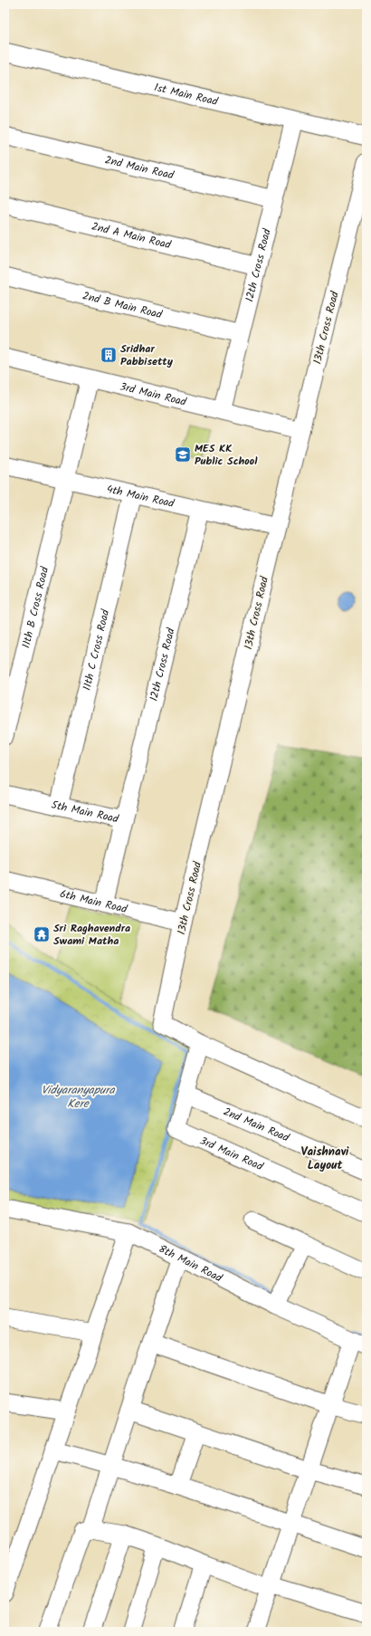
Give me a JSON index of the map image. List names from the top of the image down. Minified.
{"streets":{"street":["1st Main Road","2nd Main Road","2nd A Main Road","12th Cross Road","2nd B Main Road","13th Cross Road","3rd Main Road","4th Main Road","11th B Cross Road","11th C Cross Road","5th Main Road","6th Main Road","8th Main Road"]},"crossings":[["1st Main Road","12th Cross Road"],["2nd Main Road","12th Cross Road"],["2nd Main Road","3rd Main Road"],["2nd A Main Road","12th Cross Road"],["12th Cross Road","2nd B Main Road"],["12th Cross Road","3rd Main Road"],["12th Cross Road","4th Main Road"],["12th Cross Road","5th Main Road"],["13th Cross Road","3rd Main Road"],["13th Cross Road","4th Main Road"],["13th Cross Road","6th Main Road"],["3rd Main Road","11th B Cross Road"],["4th Main Road","11th B Cross Road"],["4th Main Road","11th C Cross Road"],["11th C Cross Road","5th Main Road"],["5th Main Road","6th Main Road"]],"districts":["Vaishnavi Layout"],"water":["Vidyaranyapura Kere"],"places":{"building":["Sridhar Pabbisetty"],"school or university":["MES KK Public School"],"temple":["Sri Raghavendra Swami Matha"]}}
